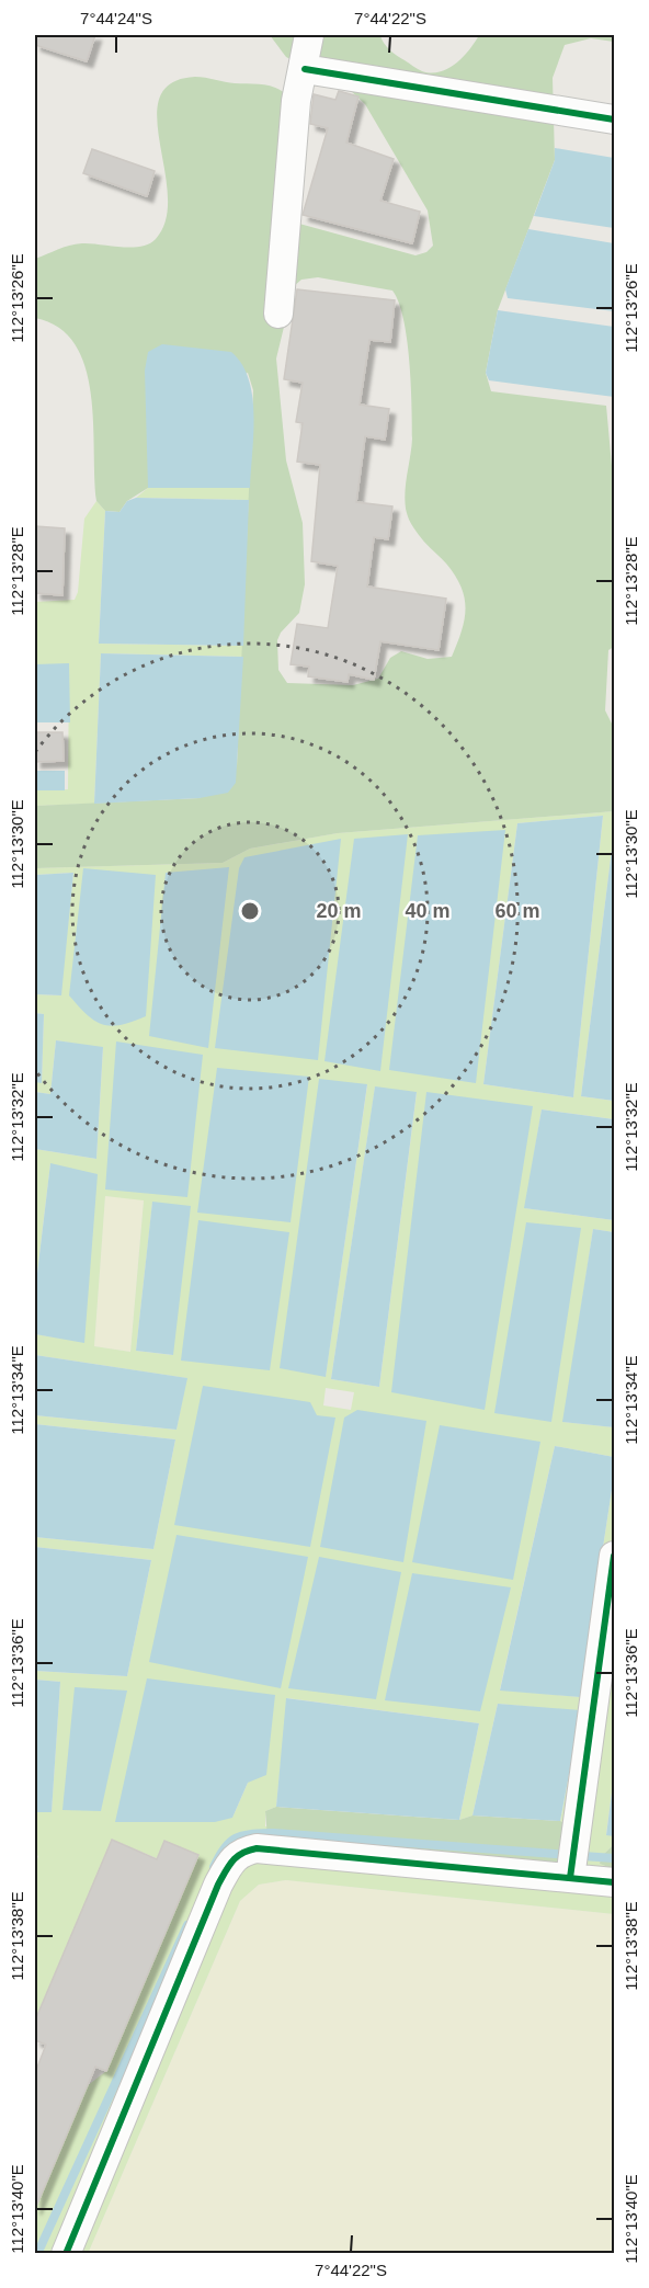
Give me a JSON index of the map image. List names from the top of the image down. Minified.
{"coordinates":["7°44'24\"S","7°44'22\"S","112°13'26\"E","112°13'28\"E","112°13'30\"E","112°13'32\"E","112°13'34\"E","112°13'36\"E","112°13'38\"E","112°13'40\"E"],"rings":["20 m","40 m","60 m"]}
